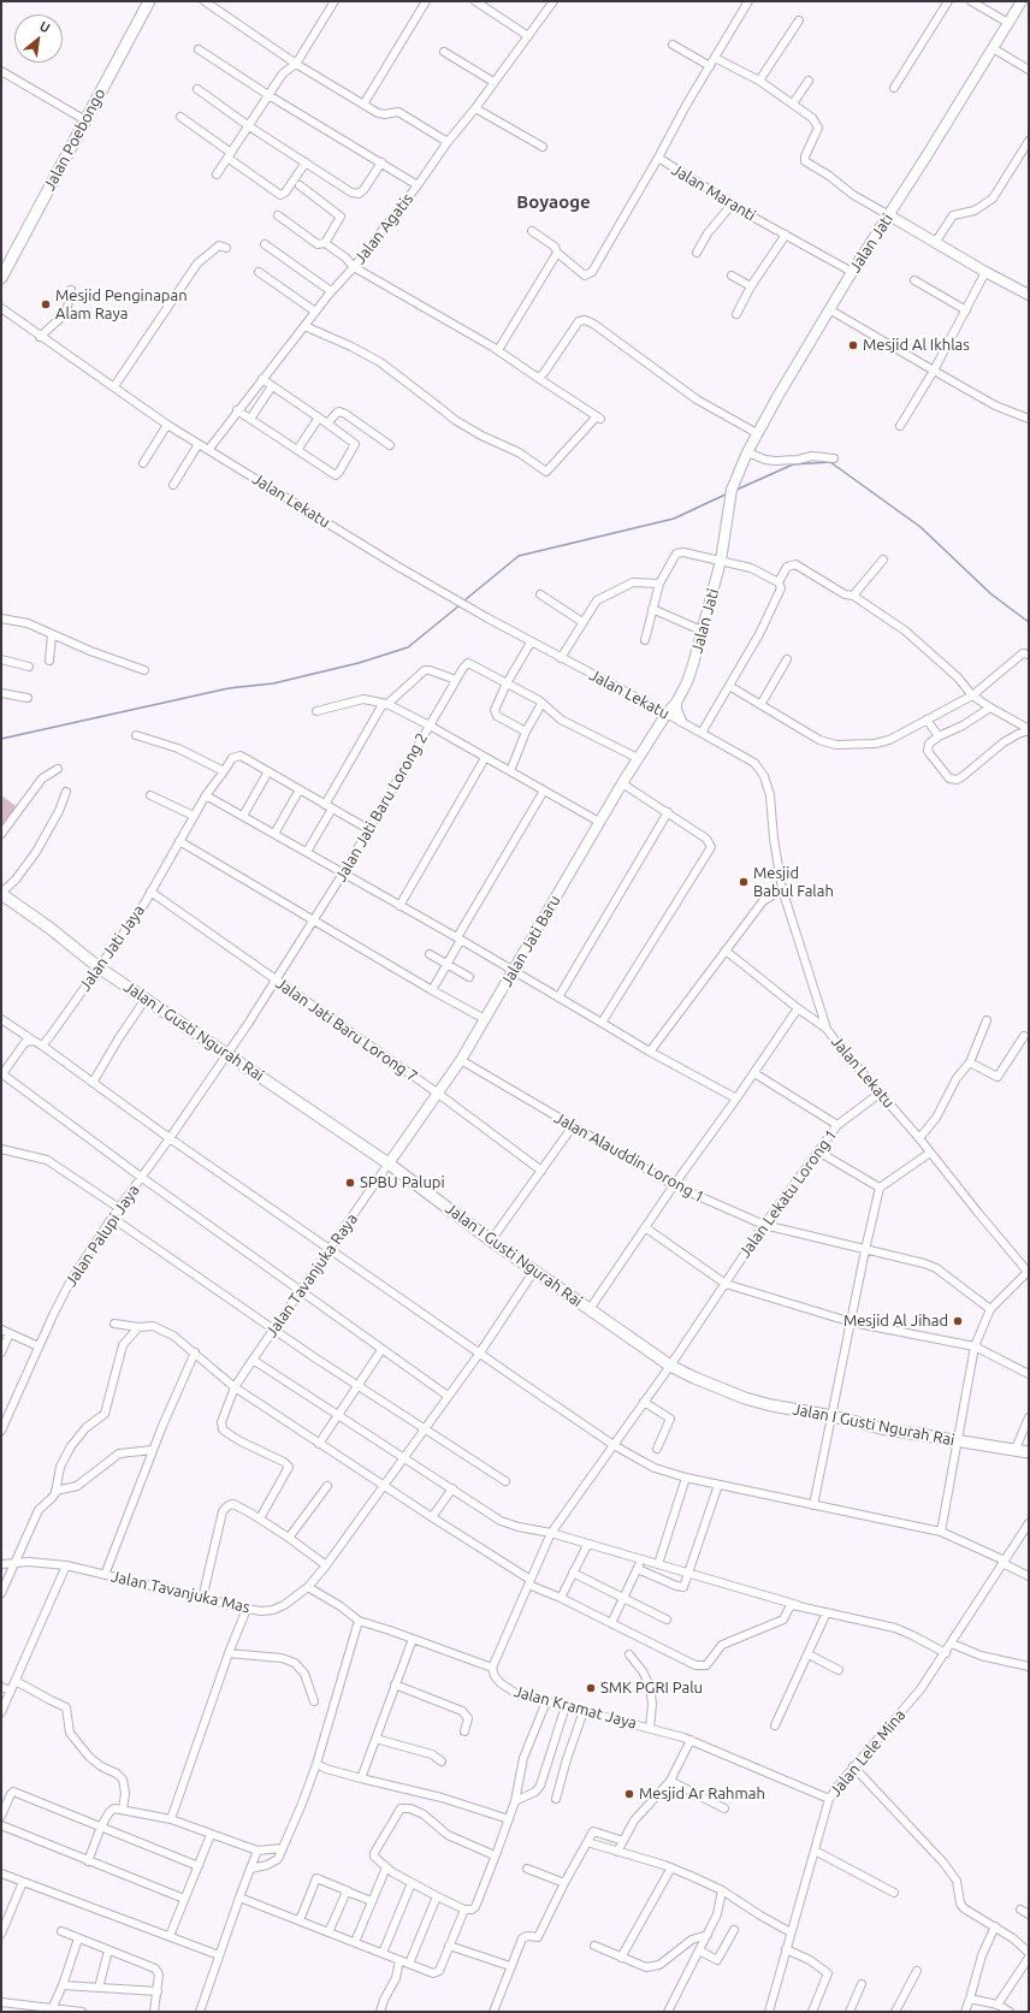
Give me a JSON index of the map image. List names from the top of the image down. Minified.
{"streets":{"main road":["Jalan Poebongo","Jalan I Gusti Ngurah Rai"],"street":["Jalan Maranti","Jalan Agatis","Jalan Jati","Jalan Lekatu","Jalan Jati Baru Lorong 2","Jalan Jati Baru","Jalan Jati Jaya","Jalan Jati Baru Lorong 7","Jalan Alauddin Lorong 1","Jalan Lekatu Lorong 1","Jalan Palupi Jaya","Jalan Tavanjuka Raya","Jalan Tavanjuka Mas","Jalan Kramat Jaya","Jalan Lele Mina"]},"crossings":[["Jalan Maranti","Jalan Jati"],["Jalan Agatis","Jalan Lekatu"],["Jalan Jati","Jalan Lekatu"],["Jalan Jati","Jalan Jati Baru"],["Jalan Lekatu","Jalan Jati Baru"],["Jalan Lekatu","Jalan Lekatu Lorong 1"],["Jalan Jati Baru Lorong 2","Jalan Jati Baru"],["Jalan Jati Baru Lorong 2","Jalan Jati Jaya"],["Jalan Jati Baru Lorong 2","Jalan Jati Baru Lorong 7"],["Jalan Jati Baru Lorong 2","Jalan I Gusti Ngurah Rai"],["Jalan Jati Baru Lorong 2","Jalan Palupi Jaya"],["Jalan Jati Baru","Jalan Jati Baru Lorong 7"],["Jalan Jati Baru","Jalan I Gusti Ngurah Rai"],["Jalan Jati Baru","Jalan Alauddin Lorong 1"],["Jalan Jati Baru","Jalan Tavanjuka Raya"],["Jalan Jati Jaya","Jalan Jati Baru Lorong 7"],["Jalan Jati Jaya","Jalan I Gusti Ngurah Rai"],["Jalan I Gusti Ngurah Rai","Jalan Lekatu Lorong 1"],["Jalan I Gusti Ngurah Rai","Jalan Palupi Jaya"],["Jalan I Gusti Ngurah Rai","Jalan Tavanjuka Raya"],["Jalan I Gusti Ngurah Rai","Jalan Tavanjuka Mas"],["Jalan Alauddin Lorong 1","Jalan Lekatu Lorong 1"],["Jalan Lekatu Lorong 1","Jalan Kramat Jaya"],["Jalan Kramat Jaya","Jalan Lele Mina"]],"districts":["Boyaoge"],"places":["Mesjid Penginapan Alam Raya","Mesjid Al Ikhlas","Mesjid Babul Falah","SPBU Palupi","Mesjid Al Jihad","SMK PGRI Palu","Mesjid Ar Rahmah"],"north":"top right"}
